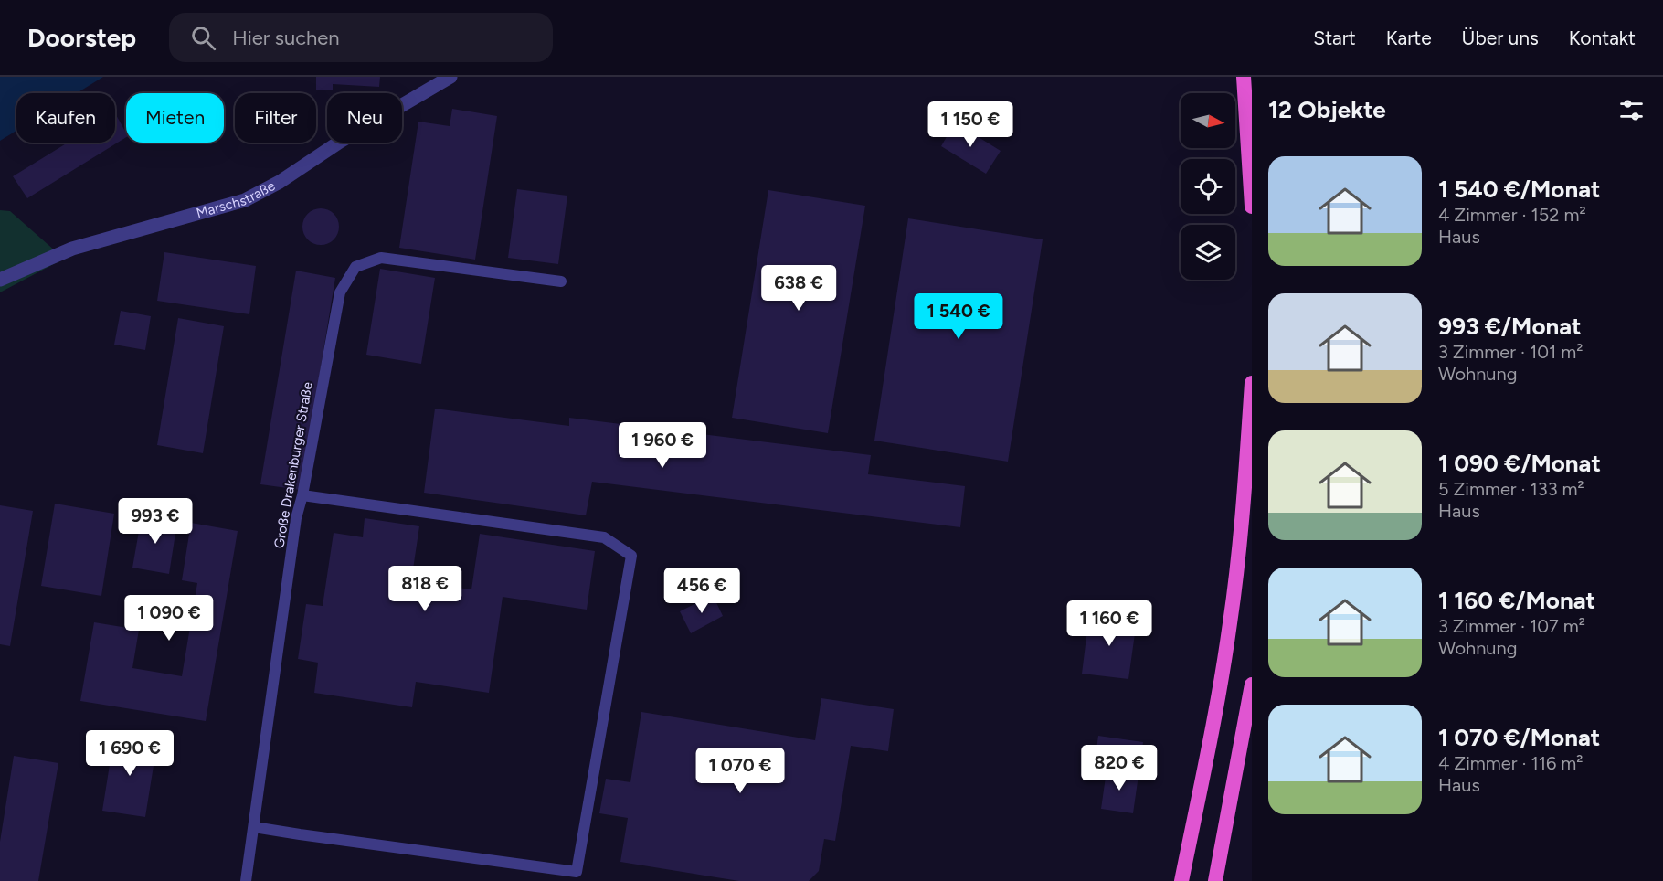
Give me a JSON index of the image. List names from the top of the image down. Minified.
{"streets":{"street":["Marschstraße"],"lane":["Große Drakenburger Straße"]},"north":"right","page":{"header":"Doorstep","search":"Hier suchen","nav":["Start","Karte","Über uns","Kontakt"],"heading":"12 Objekte","chip":["Kaufen","Mieten","Filter","Neu"],"price":["1 150 €","638 €","1 540 €","1 960 €","993 €","818 €","456 €","1 090 €","1 160 €","1 690 €","820 €","1 070 €"],"list":[{"name":"1 540 €/Monat","note":"4 Zimmer · 152 m² · Haus"},{"name":"993 €/Monat","note":"3 Zimmer · 101 m² · Wohnung"},{"name":"1 090 €/Monat","note":"5 Zimmer · 133 m² · Haus"},{"name":"1 160 €/Monat","note":"3 Zimmer · 107 m² · Wohnung"},{"name":"1 070 €/Monat","note":"4 Zimmer · 116 m² · Haus"}]}}
